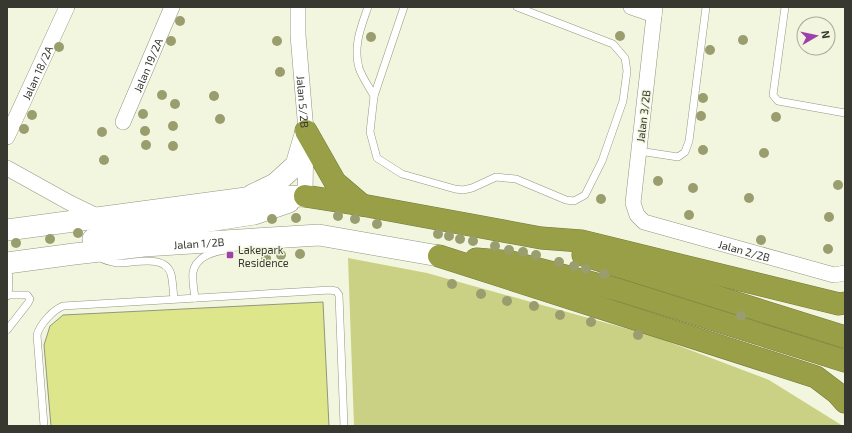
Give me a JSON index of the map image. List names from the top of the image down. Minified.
{"streets":{"street":["Jalan 19/2A","Jalan 18/2A","Jalan 5/2B","Jalan 3/2B","Jalan 1/2B","Jalan 2/2B"]},"crossings":[["Jalan 3/2B","Jalan 2/2B"]],"places":{"transit":["Lakepark Residence"]},"north":"right"}
